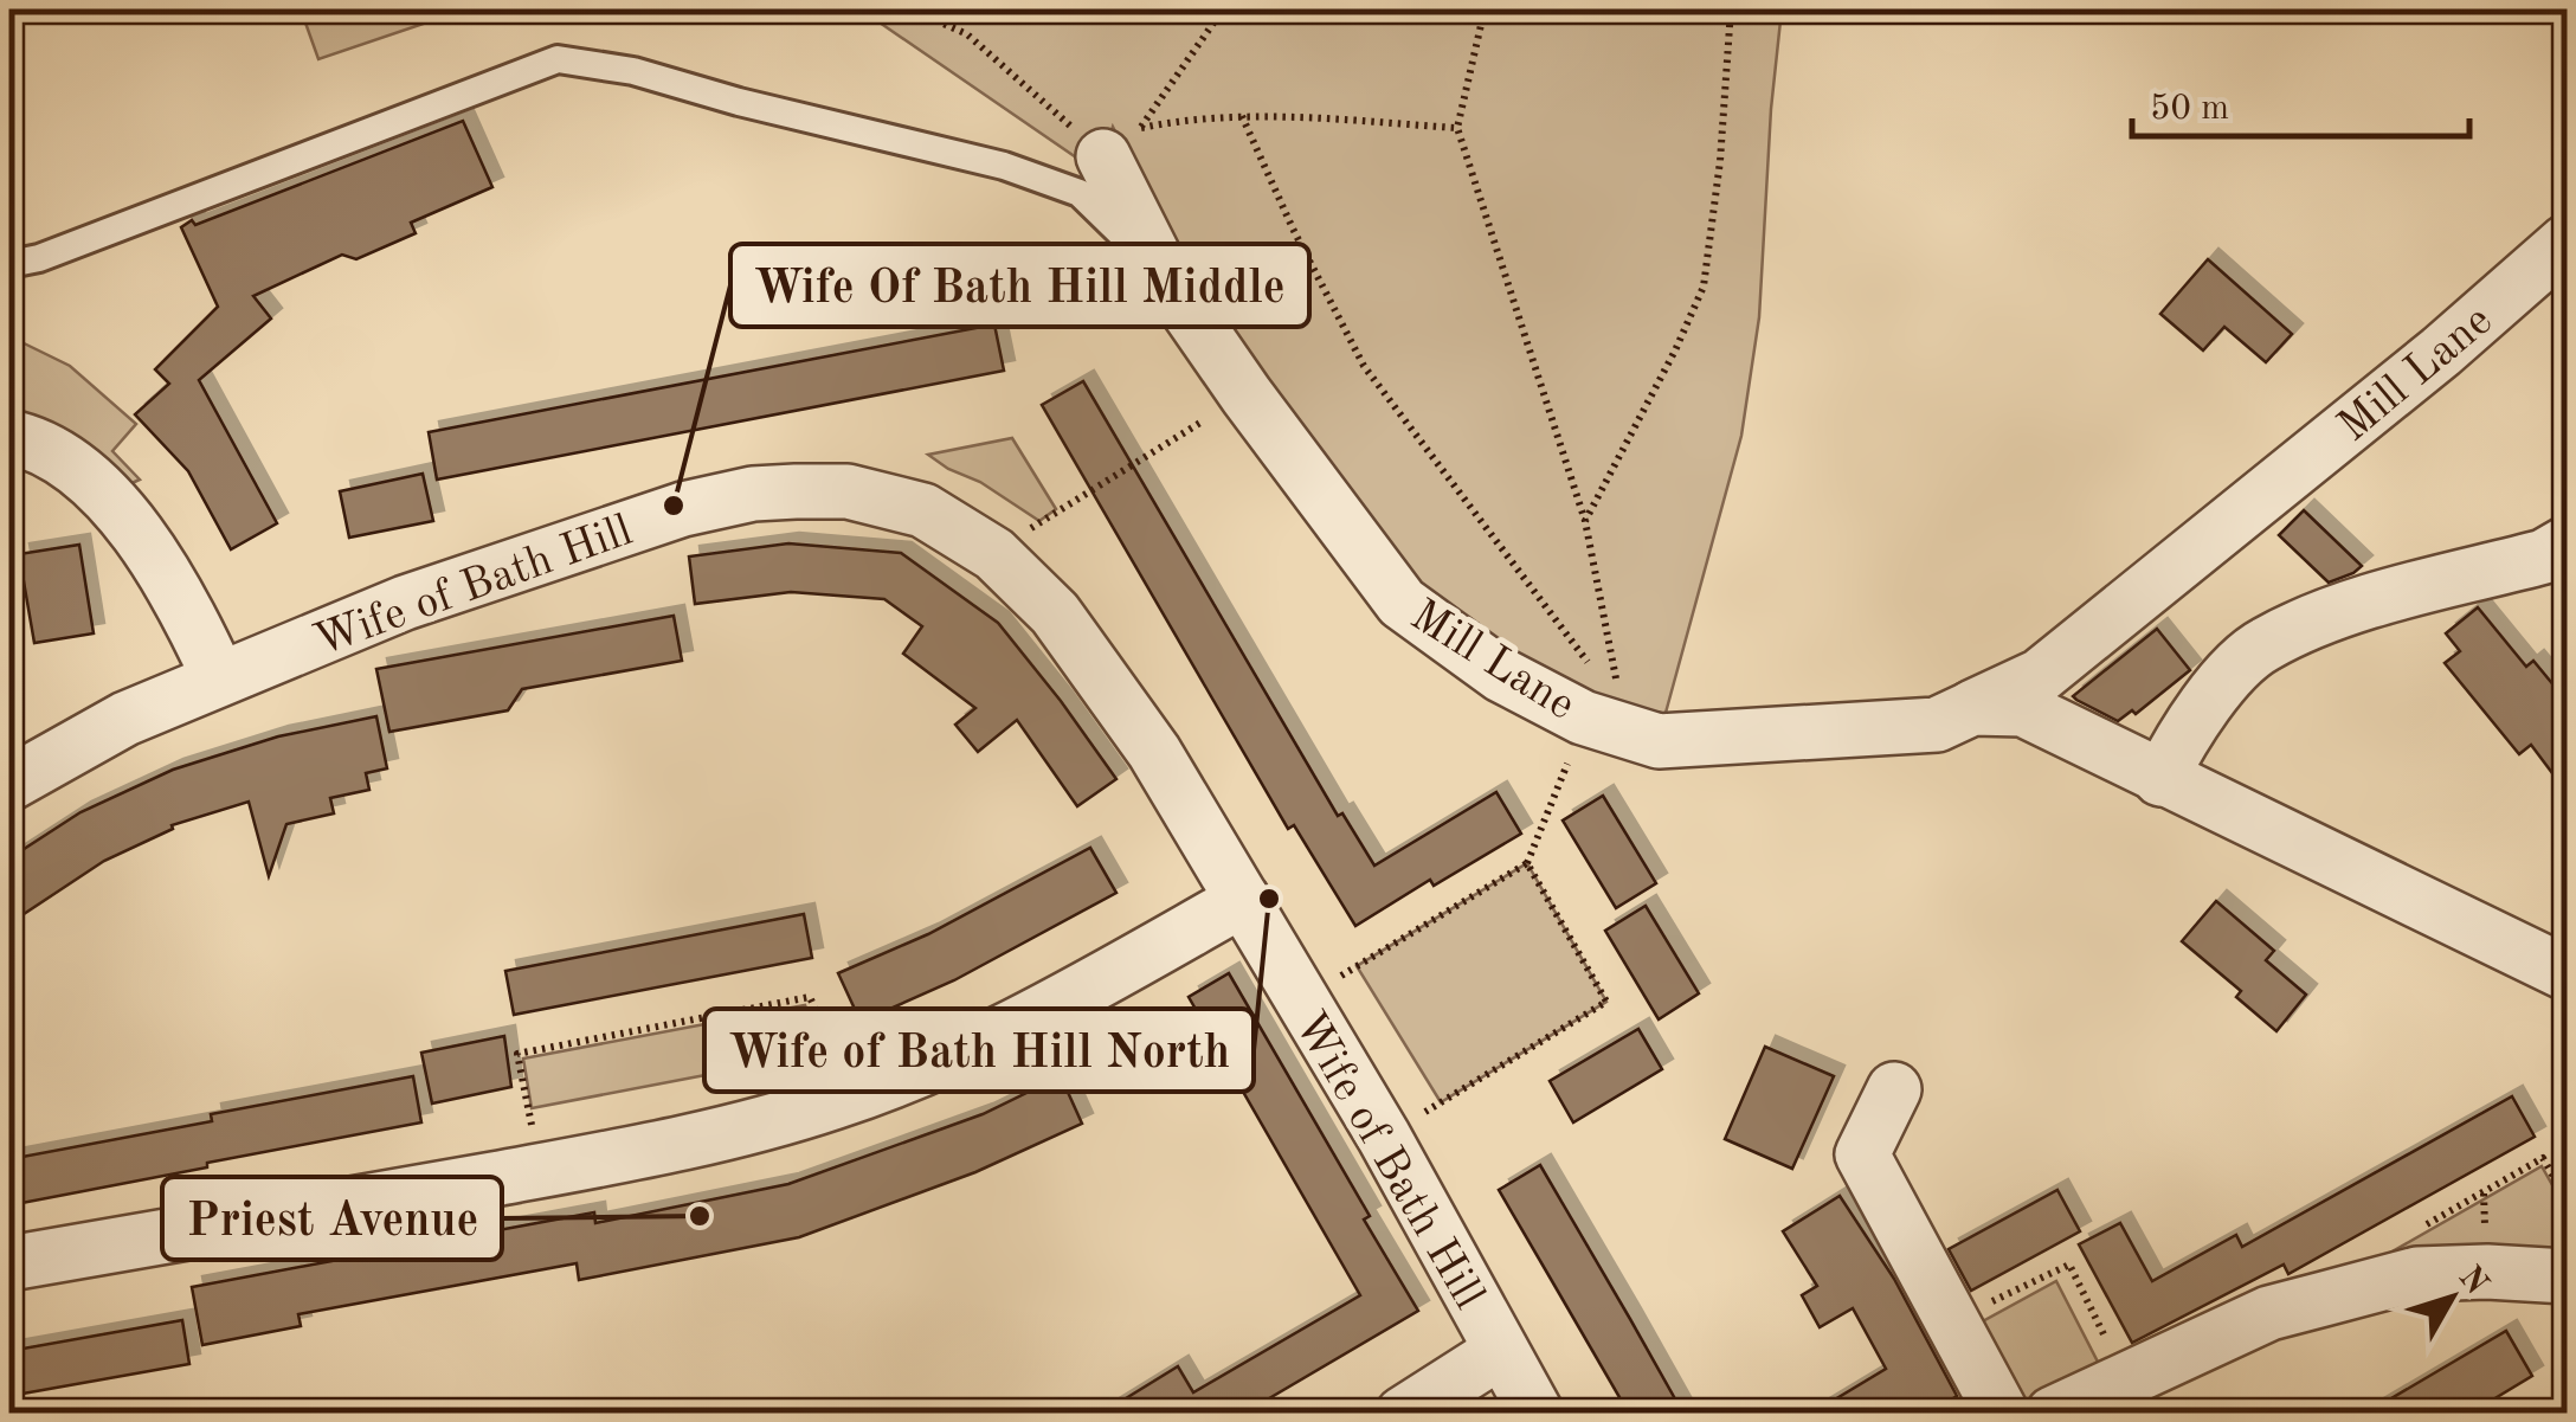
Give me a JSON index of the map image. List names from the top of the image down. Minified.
{"streets":{"street":["Mill Lane","Wife of Bath Hill"]},"places":["Wife Of Bath Hill Middle","Wife of Bath Hill North","Priest Avenue"],"scale_bar":"50 m","north":"top right"}
